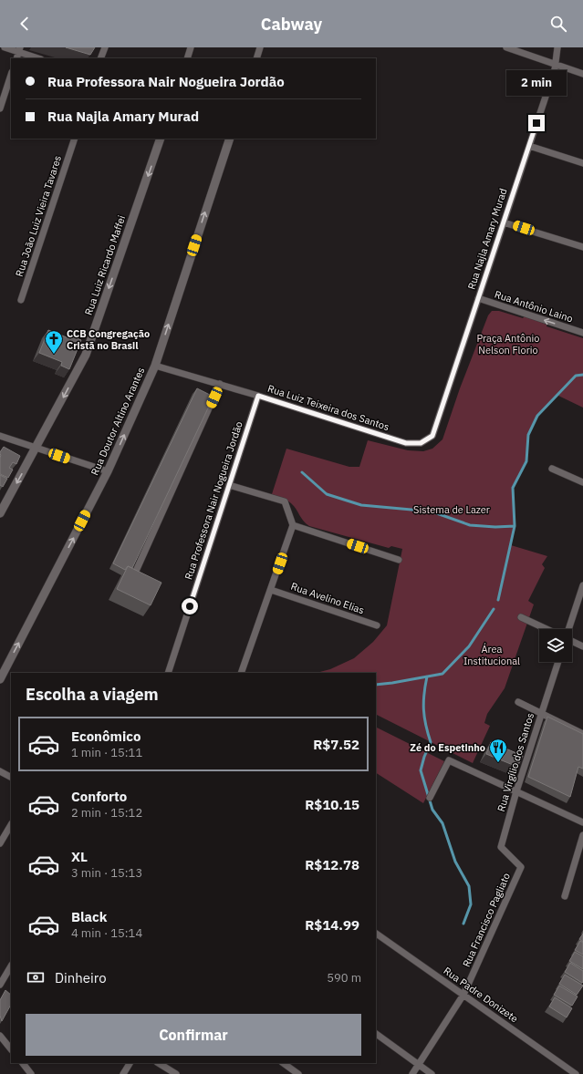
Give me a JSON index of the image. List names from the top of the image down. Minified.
{"streets":{"street":["Rua João Luiz Vieira Tavares","Rua Najla Amary Murad","Rua Luiz Ricardo Maffei","Rua Antônio Laino","Rua Luiz Teixeira dos Santos","Rua Doutor Altino Arantes","Rua Professora Nair Nogueira Jordão","Rua Avelino Elias","Rua Virgílio dos Santos","Rua Francisco Pagliato","Rua Padre Donizete"]},"crossings":[["Rua Najla Amary Murad","Rua Antônio Laino"],["Rua Najla Amary Murad","Rua Luiz Teixeira dos Santos"],["Rua Luiz Teixeira dos Santos","Rua Doutor Altino Arantes"],["Rua Luiz Teixeira dos Santos","Rua Professora Nair Nogueira Jordão"],["Rua Virgílio dos Santos","Rua Francisco Pagliato"],["Rua Francisco Pagliato","Rua Padre Donizete"]],"one_way":["Rua Luiz Ricardo Maffei","Rua Antônio Laino"],"parks":["Praça Antônio Nelson Florio","Sistema de Lazer","Área Institucional"],"places":{"church":["CCB Congregação Cristã no Brasil"],"restaurant":["Zé do Espetinho"]},"page":{"header":"Cabway","banner":["Rua Professora Nair Nogueira Jordão","Rua Najla Amary Murad"],"bubble":"2 min","heading":"Escolha a viagem","list":[{"name":"Econômico","note":"1 min · 15:11","value":"R$7.52"},{"name":"Conforto","note":"2 min · 15:12","value":"R$10.15"},{"name":"XL","note":"3 min · 15:13","value":"R$12.78"},{"name":"Black","note":"4 min · 15:14","value":"R$14.99"}],"pay":["Dinheiro","590 m"],"buttons":"Confirmar"}}
